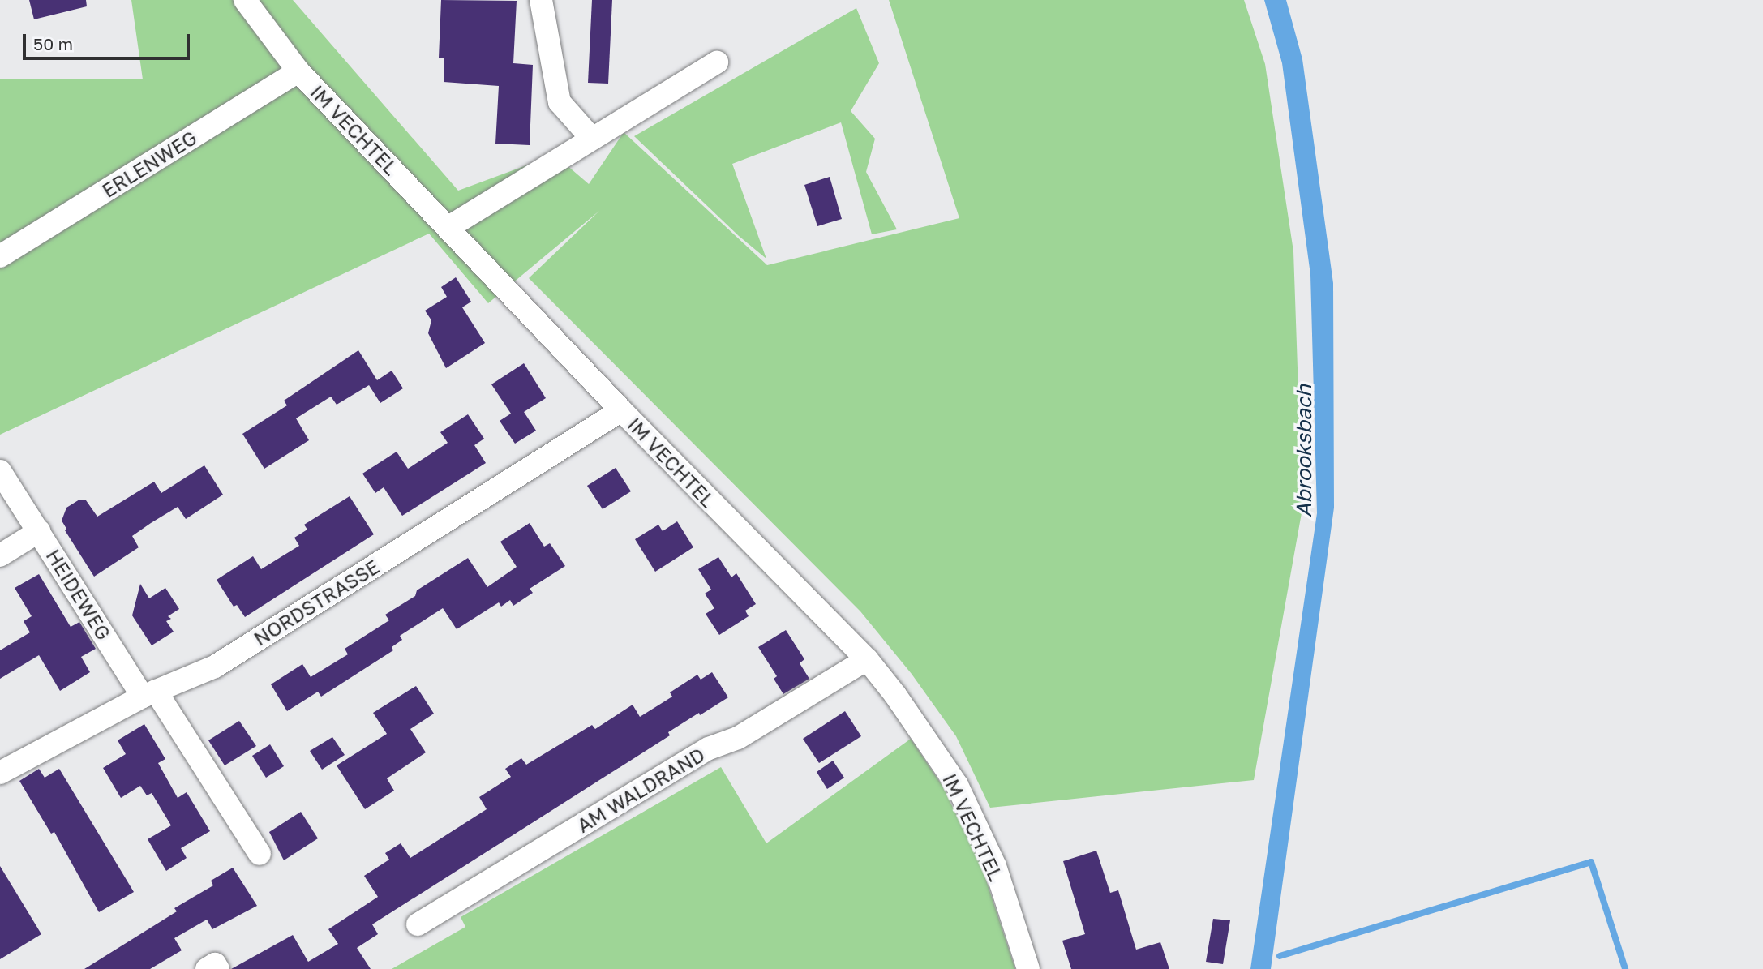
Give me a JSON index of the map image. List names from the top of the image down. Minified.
{"streets":{"street":["IM VECHTEL","ERLENWEG","HEIDEWEG","NORDSTRASSE","AM WALDRAND"]},"crossings":[["IM VECHTEL","ERLENWEG"],["IM VECHTEL","NORDSTRASSE"],["IM VECHTEL","AM WALDRAND"],["HEIDEWEG","NORDSTRASSE"]],"water":["Abrooksbach"],"scale_bar":"50 m"}
